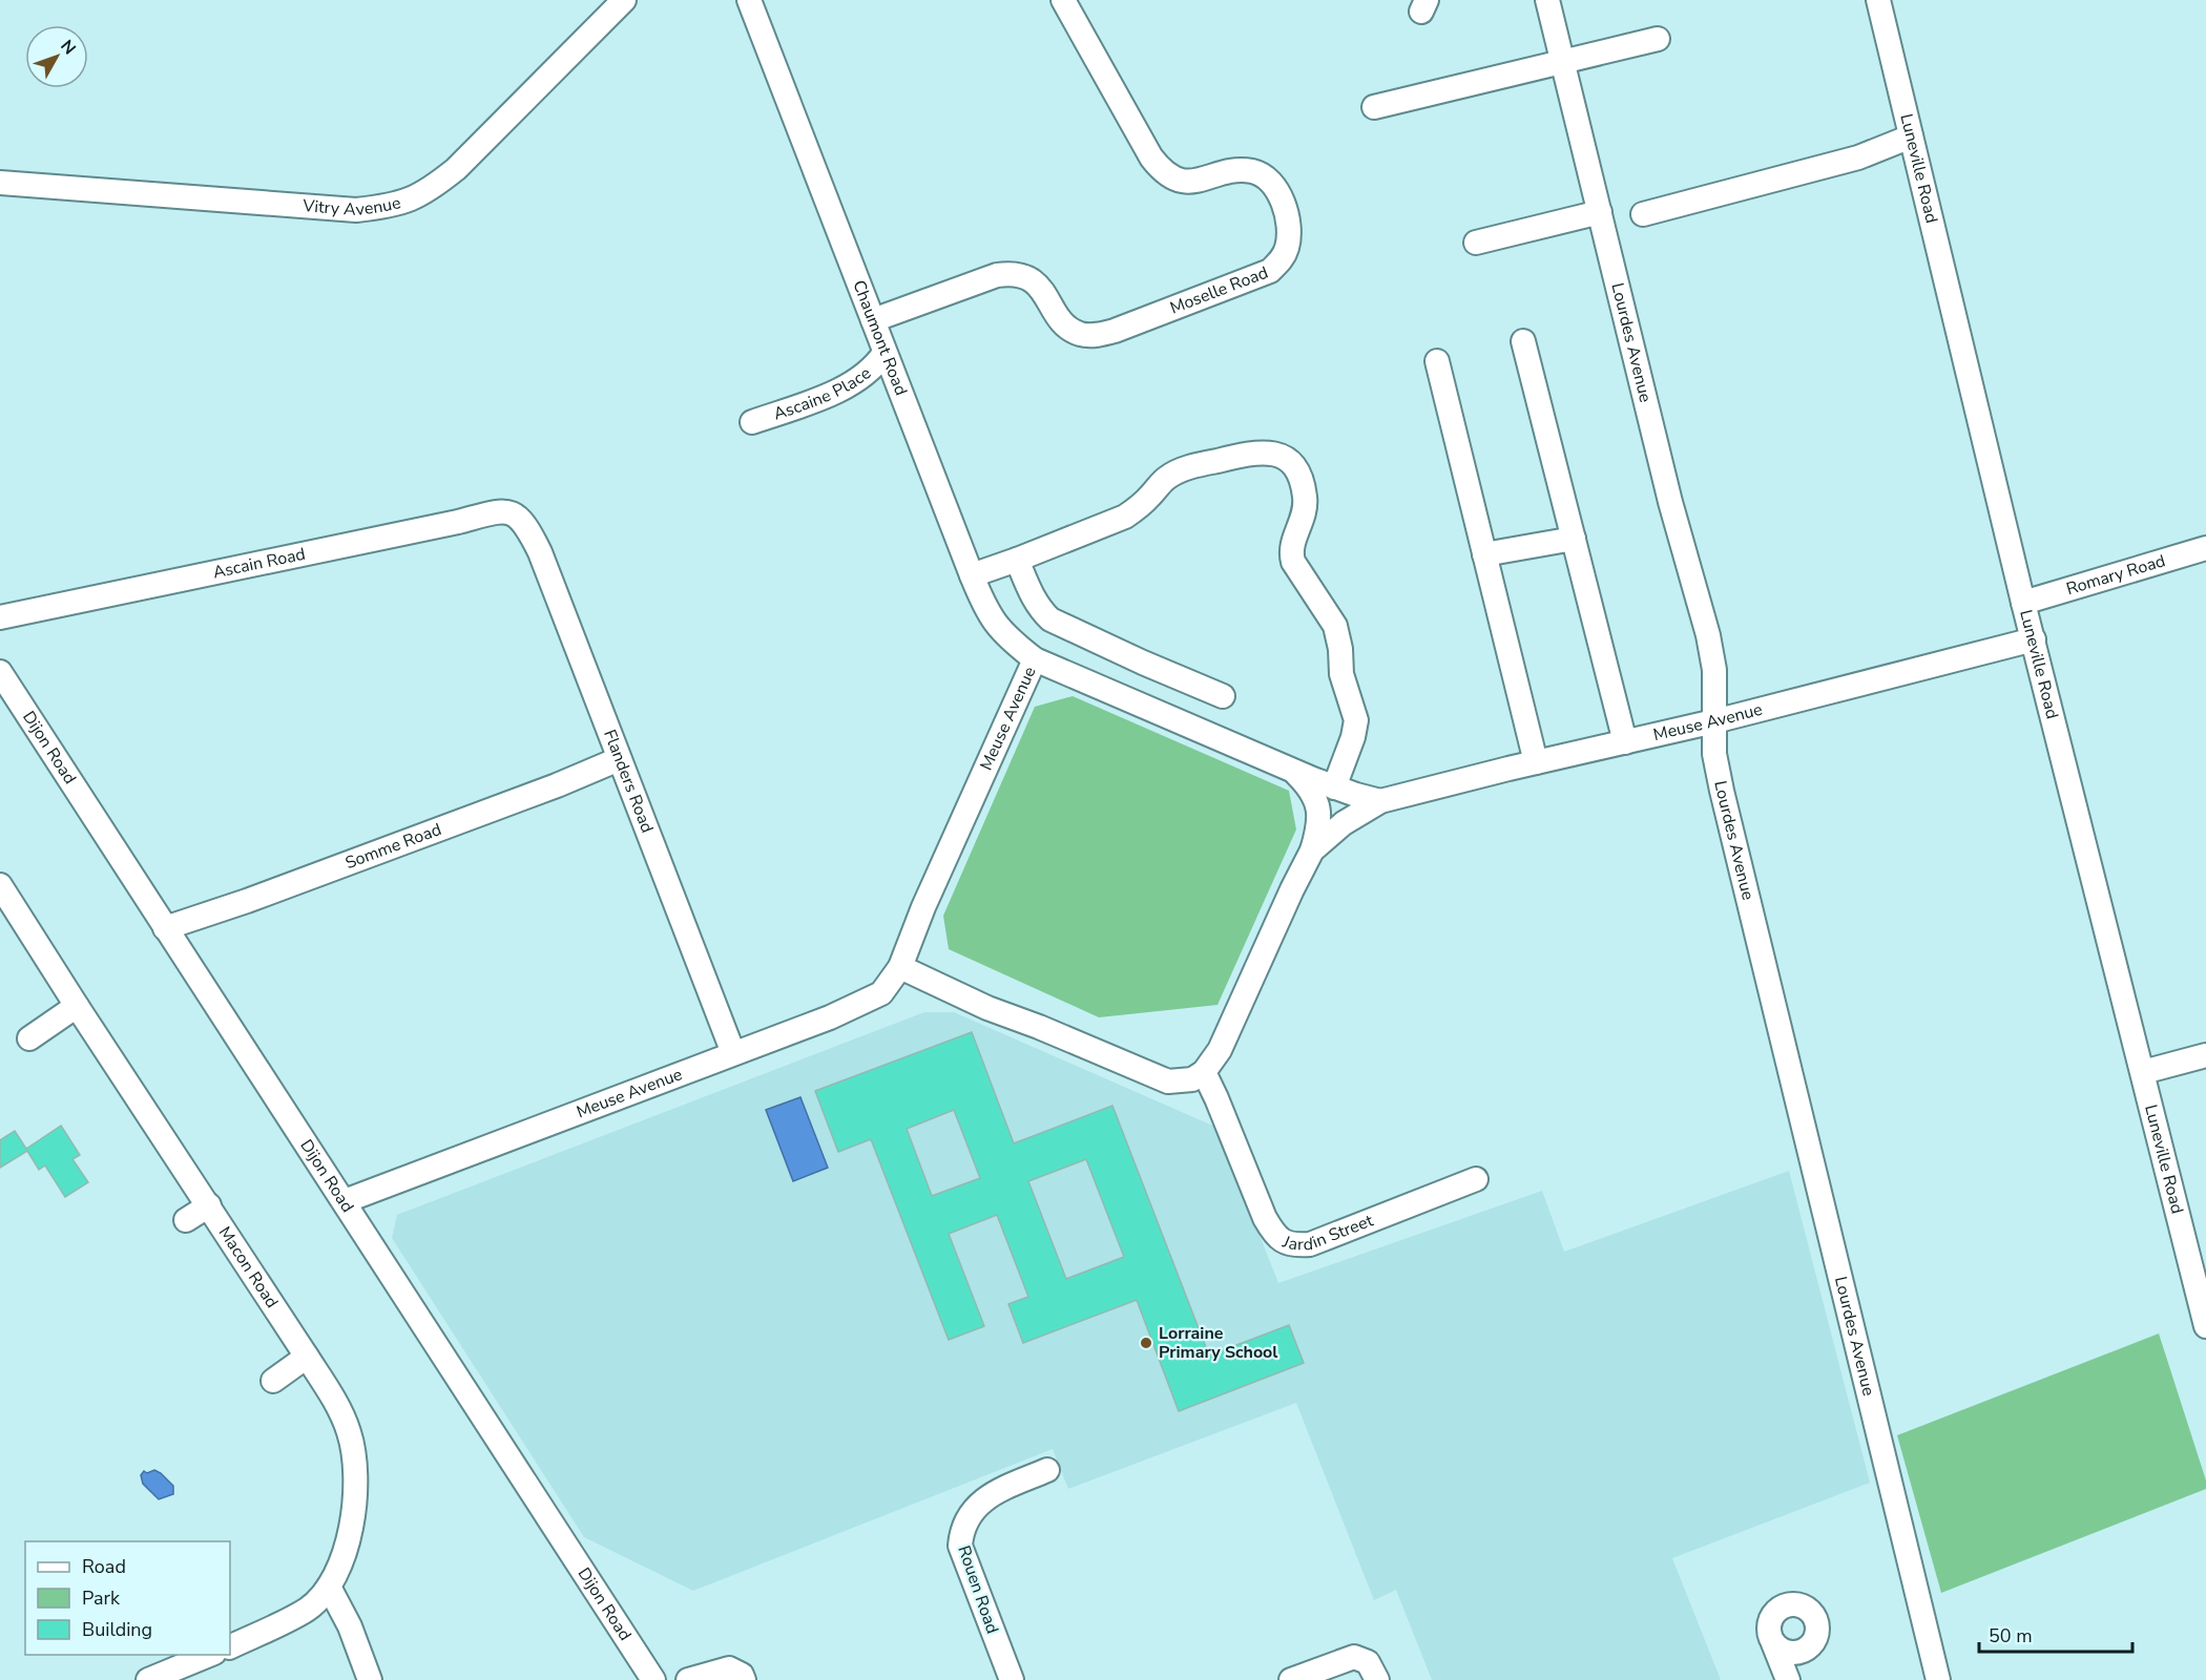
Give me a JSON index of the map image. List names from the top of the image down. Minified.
{"streets":{"street":["Luneville Road","Vitry Avenue","Moselle Road","Chaumont Road","Lourdes Avenue","Ascaine Place","Ascain Road","Romary Road","Meuse Avenue","Dijon Road","Flanders Road","Somme Road","Jardin Street","Macon Road","Rouen Road"]},"crossings":[["Luneville Road","Romary Road"],["Luneville Road","Meuse Avenue"],["Moselle Road","Chaumont Road"],["Chaumont Road","Ascaine Place"],["Chaumont Road","Meuse Avenue"],["Lourdes Avenue","Meuse Avenue"],["Ascain Road","Flanders Road"],["Meuse Avenue","Dijon Road"],["Meuse Avenue","Flanders Road"],["Meuse Avenue","Jardin Street"],["Dijon Road","Somme Road"],["Flanders Road","Somme Road"]],"places":["Lorraine Primary School"],"legend":["Road","Park","Building"],"scale_bar":"50 m","north":"top right"}
